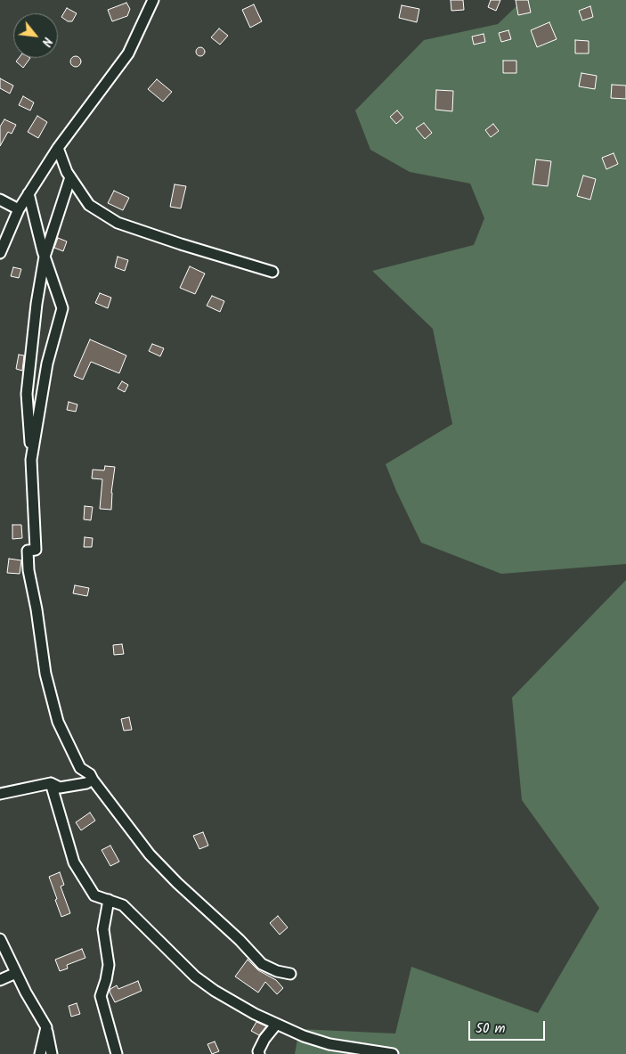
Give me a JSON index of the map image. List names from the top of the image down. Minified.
{"scale_bar":"50 m","north":"bottom right"}
